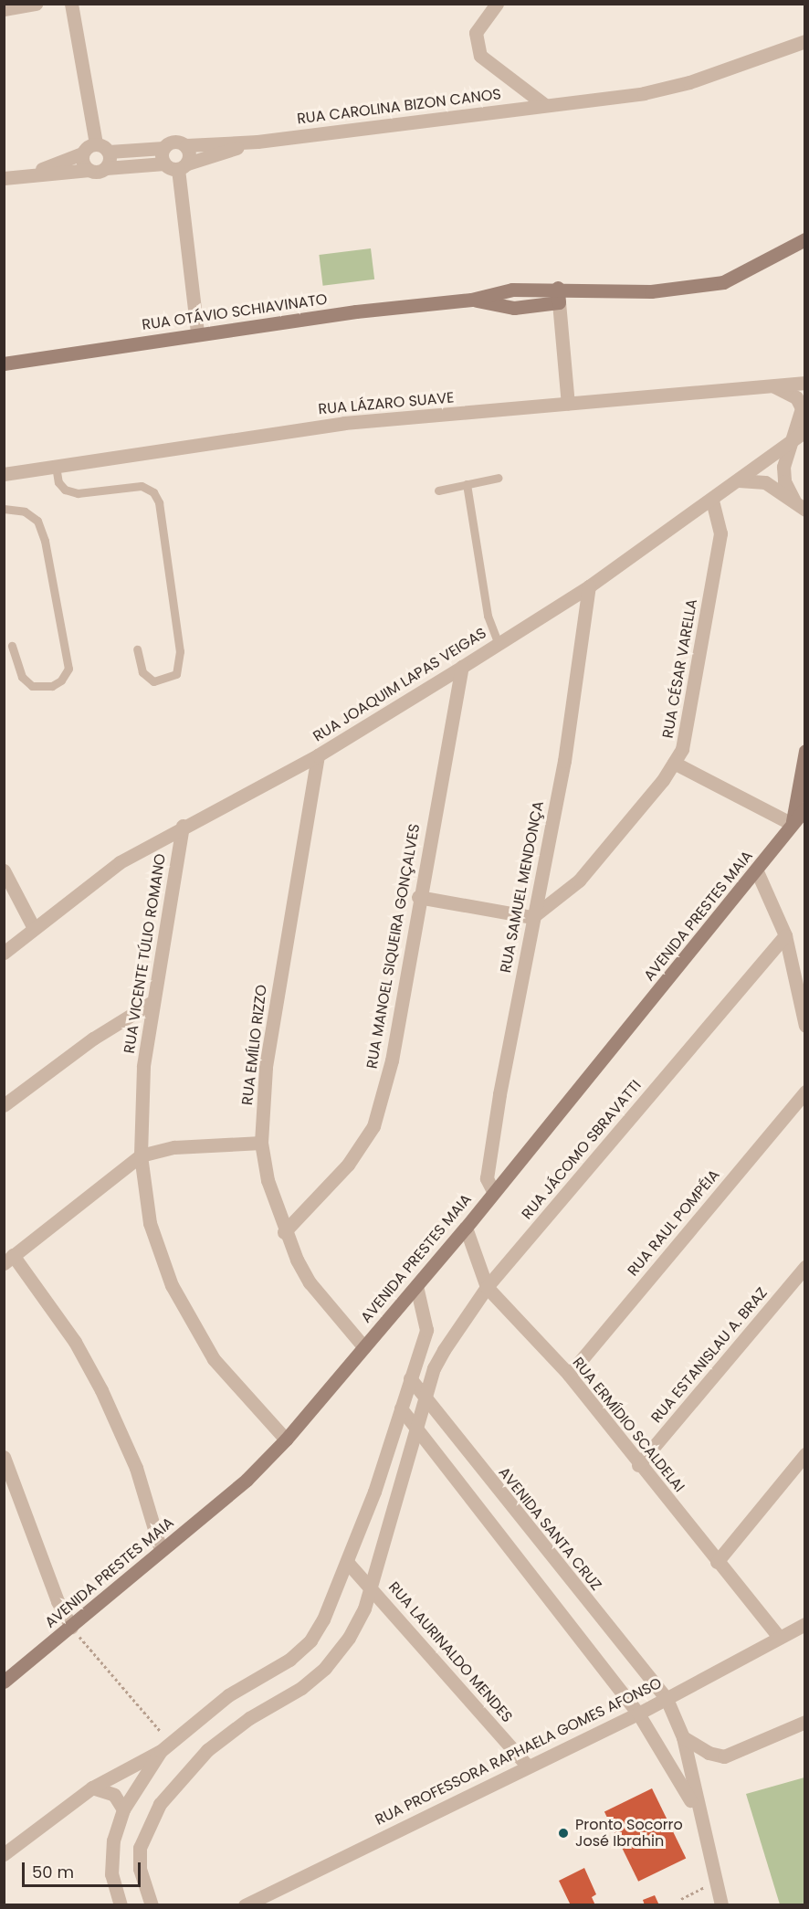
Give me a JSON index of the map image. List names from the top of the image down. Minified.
{"streets":{"main road":["RUA OTÁVIO SCHIAVINATO","AVENIDA PRESTES MAIA"],"street":["RUA CAROLINA BIZON CANOS","RUA LÁZARO SUAVE","RUA CÉSAR VARELLA","RUA JOAQUIM LAPAS VEIGAS","RUA SAMUEL MENDONÇA","RUA MANOEL SIQUEIRA GONÇALVES","RUA VICENTE TÚLIO ROMANO","RUA EMÍLIO RIZZO","RUA JÁCOMO SBRAVATTI","RUA RAUL POMPÉIA","RUA ESTANISLAU A. BRAZ","RUA ERMÍDIO SCALDELAI","AVENIDA SANTA CRUZ","RUA LAURINALDO MENDES","RUA PROFESSORA RAPHAELA GOMES AFONSO"]},"crossings":[["RUA CÉSAR VARELLA","RUA JOAQUIM LAPAS VEIGAS"],["RUA CÉSAR VARELLA","RUA SAMUEL MENDONÇA"],["RUA JOAQUIM LAPAS VEIGAS","RUA SAMUEL MENDONÇA"],["RUA JOAQUIM LAPAS VEIGAS","RUA MANOEL SIQUEIRA GONÇALVES"],["RUA JOAQUIM LAPAS VEIGAS","RUA VICENTE TÚLIO ROMANO"],["RUA JOAQUIM LAPAS VEIGAS","RUA EMÍLIO RIZZO"],["RUA SAMUEL MENDONÇA","AVENIDA PRESTES MAIA"],["AVENIDA PRESTES MAIA","RUA VICENTE TÚLIO ROMANO"],["AVENIDA PRESTES MAIA","RUA EMÍLIO RIZZO"],["AVENIDA PRESTES MAIA","RUA ERMÍDIO SCALDELAI"],["RUA MANOEL SIQUEIRA GONÇALVES","RUA EMÍLIO RIZZO"],["RUA JÁCOMO SBRAVATTI","RUA ERMÍDIO SCALDELAI"],["RUA JÁCOMO SBRAVATTI","AVENIDA SANTA CRUZ"],["RUA JÁCOMO SBRAVATTI","RUA LAURINALDO MENDES"],["RUA RAUL POMPÉIA","RUA ERMÍDIO SCALDELAI"],["RUA ESTANISLAU A. BRAZ","RUA ERMÍDIO SCALDELAI"],["RUA ERMÍDIO SCALDELAI","RUA PROFESSORA RAPHAELA GOMES AFONSO"],["AVENIDA SANTA CRUZ","RUA PROFESSORA RAPHAELA GOMES AFONSO"],["RUA LAURINALDO MENDES","RUA PROFESSORA RAPHAELA GOMES AFONSO"]],"places":["Pronto Socorro José Ibrahin"],"scale_bar":"50 m"}
